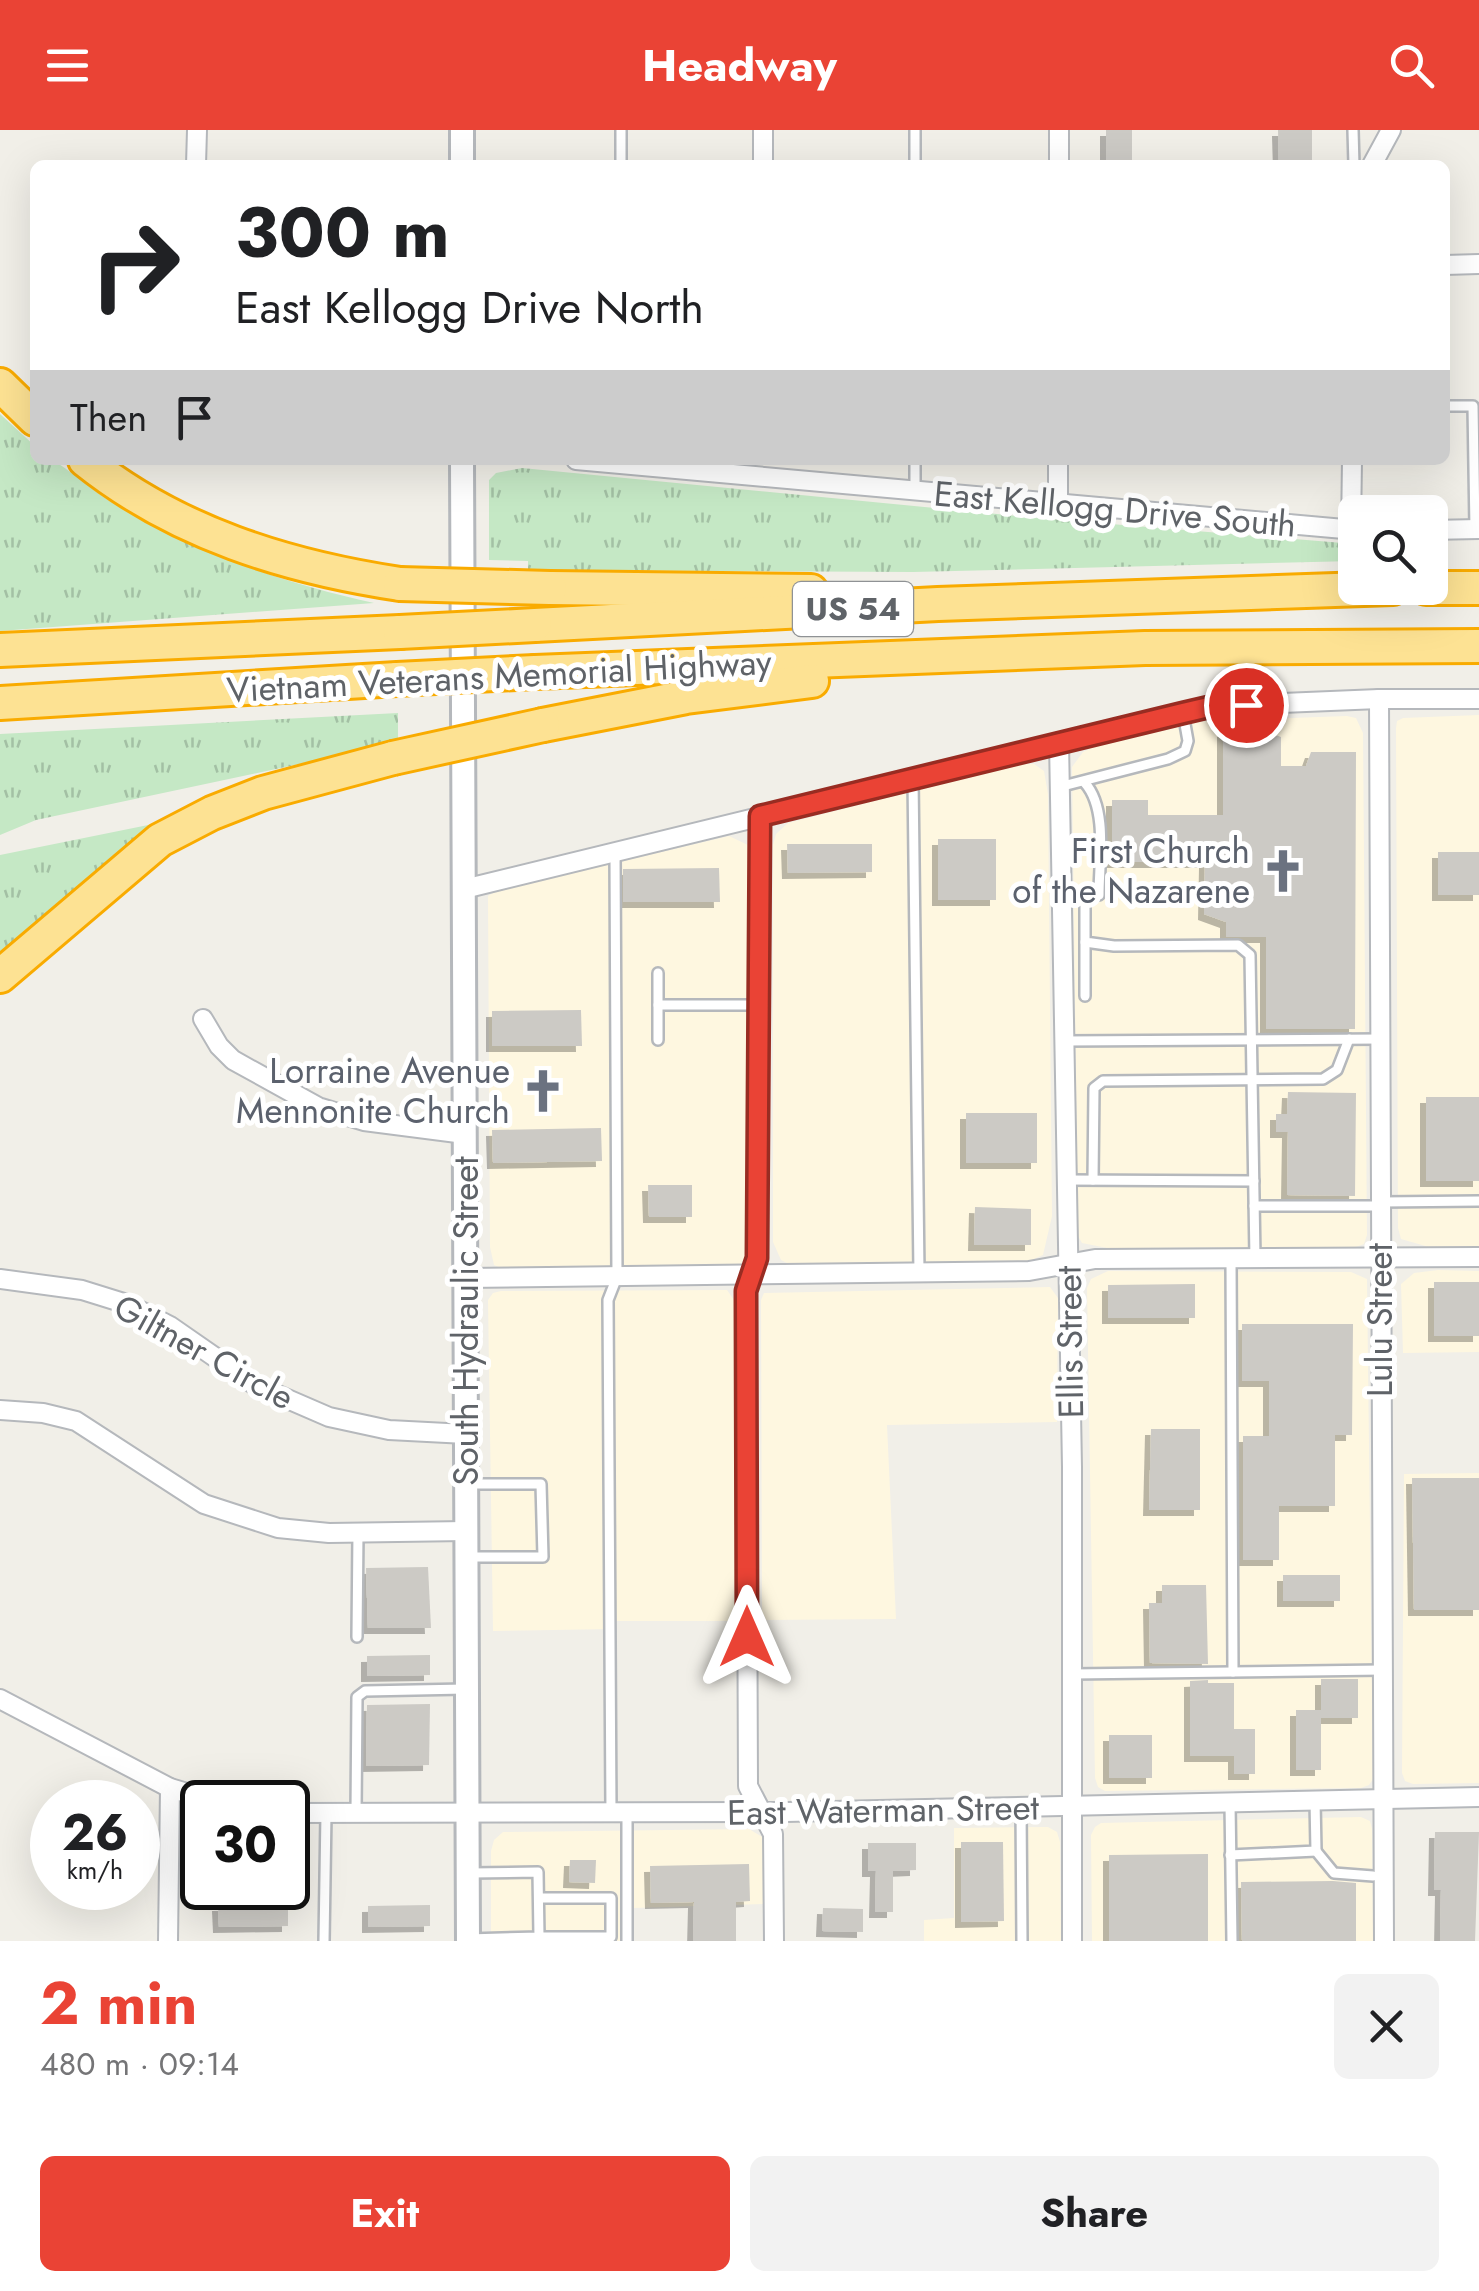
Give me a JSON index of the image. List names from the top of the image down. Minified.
{"streets":{"highway":["US 54","Vietnam Veterans Memorial Highway"],"street":["East Kellogg Drive South","Lulu Street","South Hydraulic Street","Ellis Street","Giltner Circle","East Waterman Street"]},"crossings":[["Lulu Street","East Waterman Street"],["South Hydraulic Street","Giltner Circle"],["South Hydraulic Street","East Waterman Street"],["Ellis Street","East Waterman Street"]],"places":{"church":["First Church of the Nazarene","Lorraine Avenue Mennonite Church"]},"page":{"header":"Headway","turn":["300 m","East Kellogg Drive North"],"then":"Then","speed":"26 km/h","limit":"30","heading":["2 min","480 m · 09:14"],"buttons":["Exit","Share"]}}
